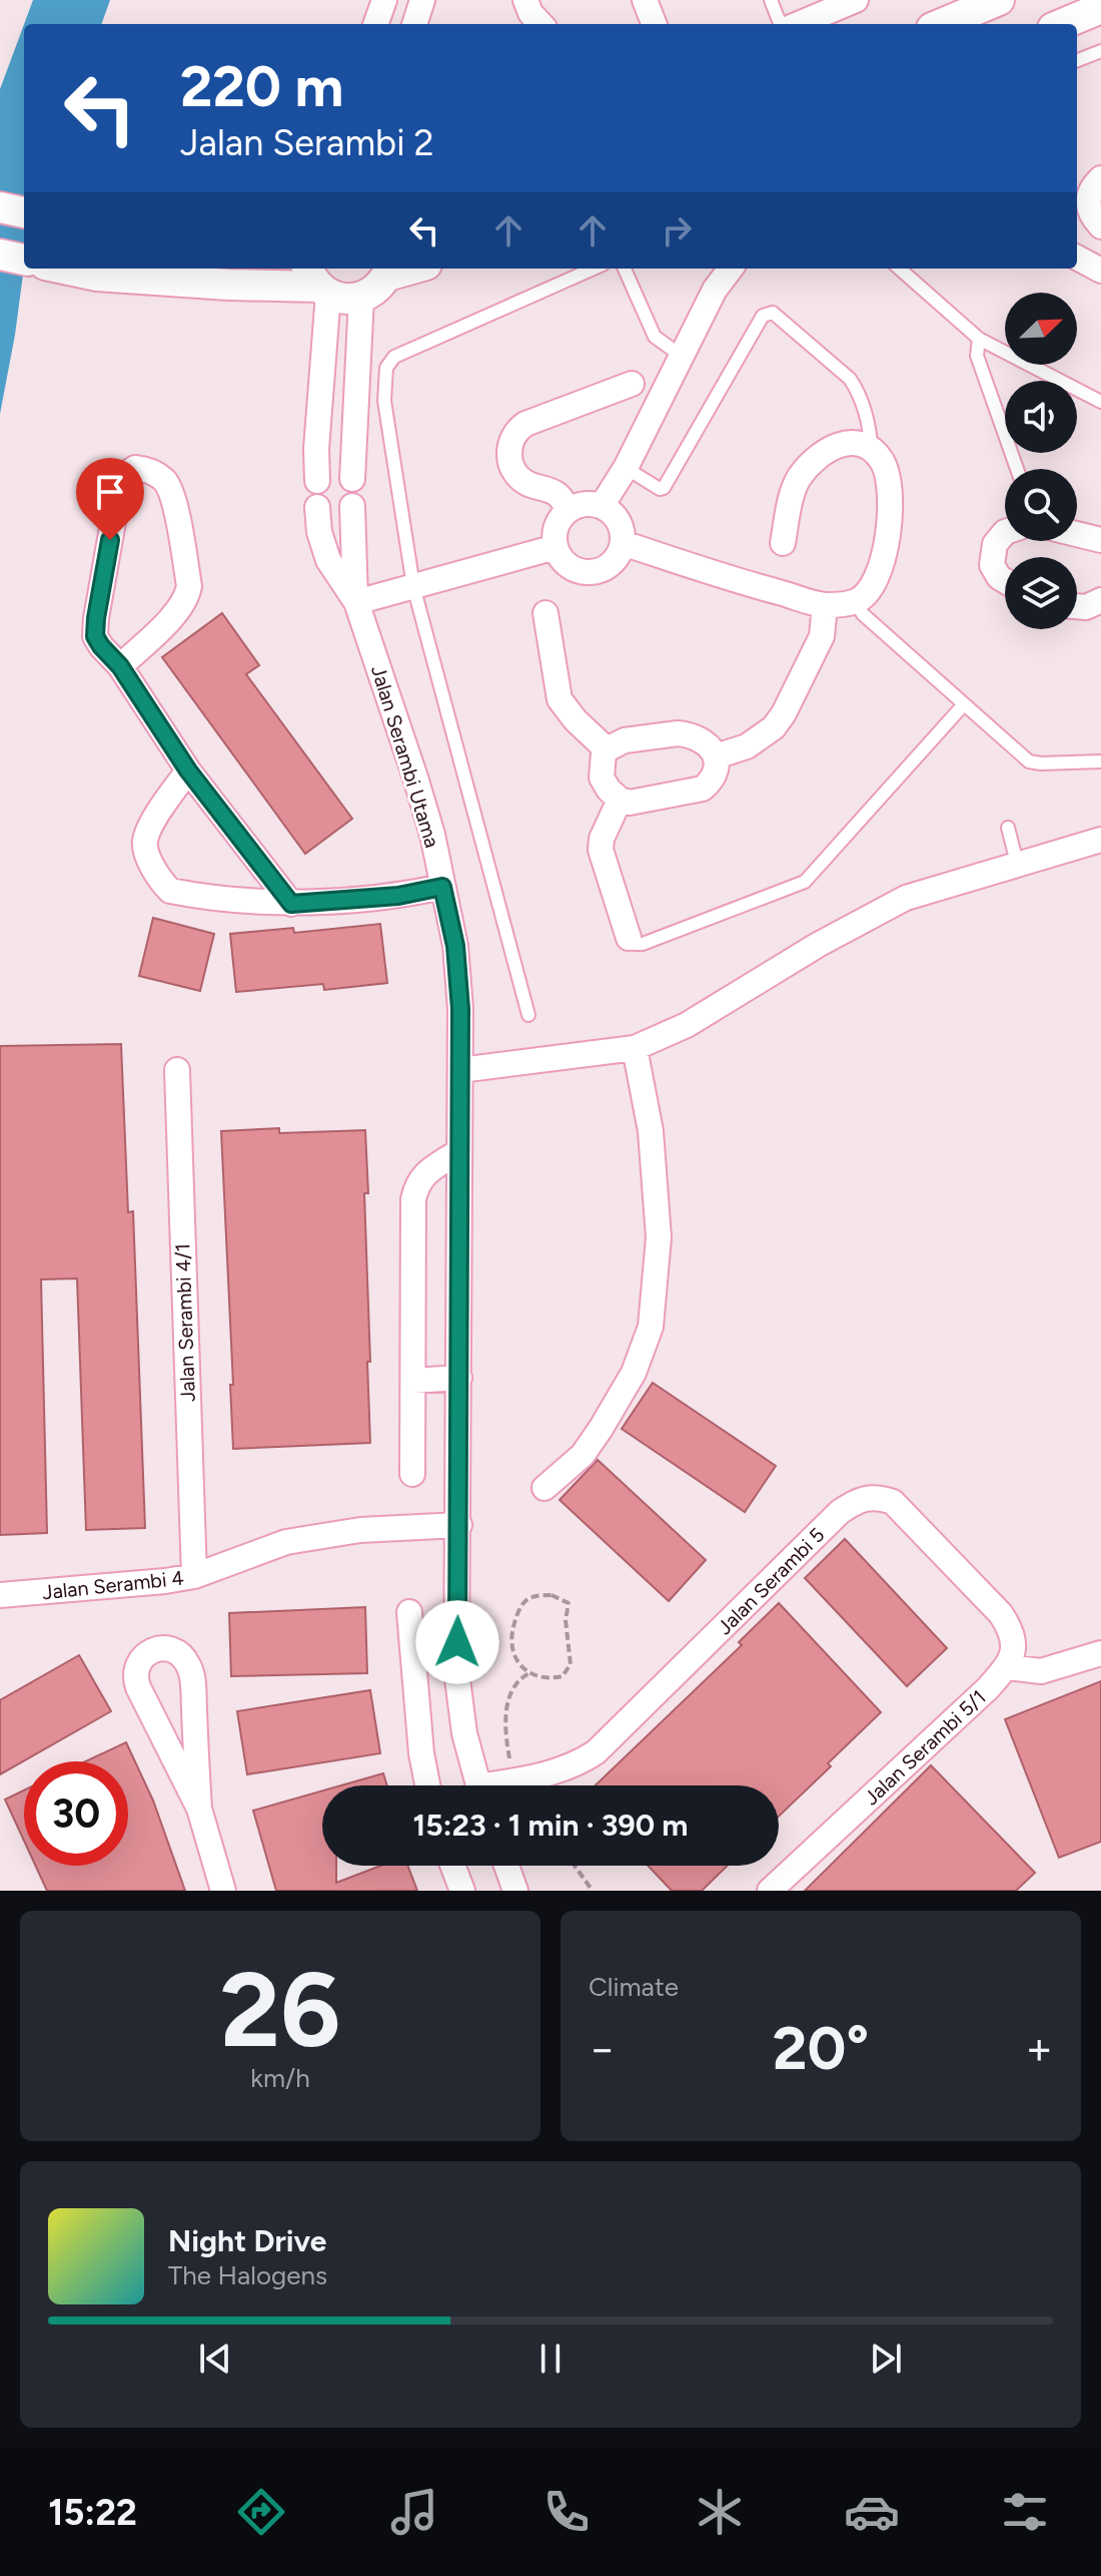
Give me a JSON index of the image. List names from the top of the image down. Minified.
{"streets":{"street":["Jalan Serambi Utama","Jalan Serambi 4/1","Jalan Serambi 5","Jalan Serambi 4","Jalan Serambi 5/1"]},"crossings":[["Jalan Serambi Utama","Jalan Serambi 4"],["Jalan Serambi 4/1","Jalan Serambi 4"],["Jalan Serambi 5","Jalan Serambi 5/1"]],"north":"top right","page":{"turn":["220 m","Jalan Serambi 2"],"limit":"30","trip":"15:23 · 1 min · 390 m","tile":[["26","km/h"],"Climate"],"heat":["−","20°","+"],"song":["Night Drive","The Halogens"],"tabs":"15:22"}}
